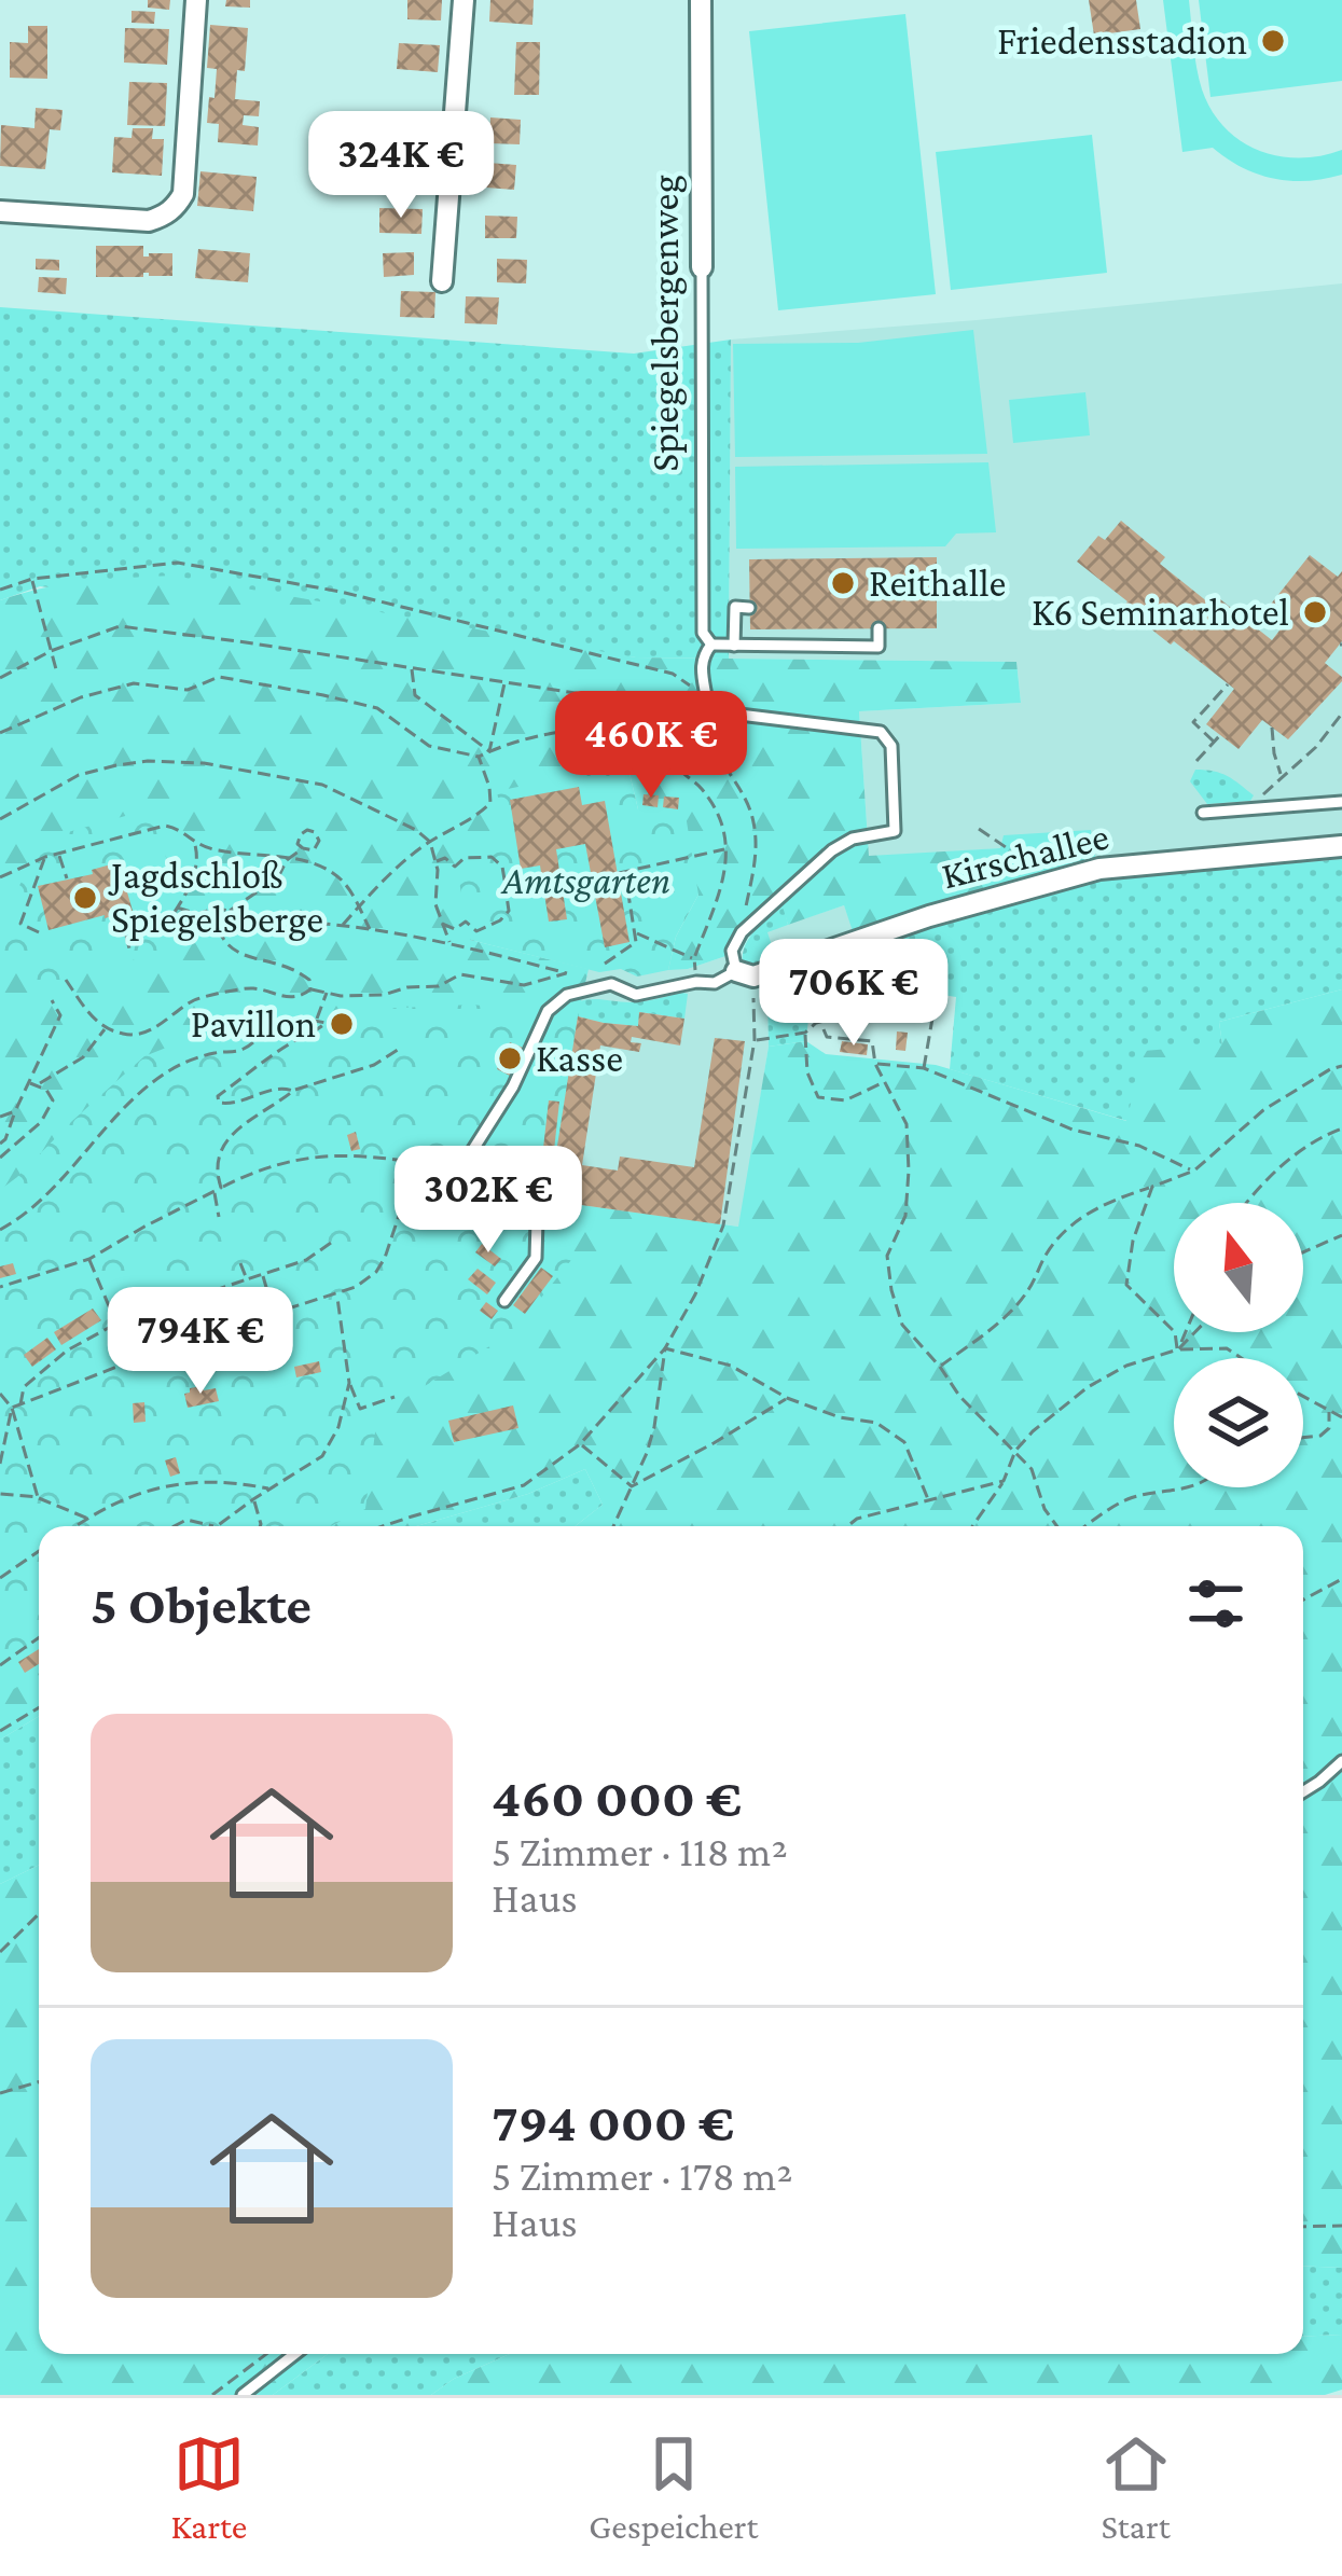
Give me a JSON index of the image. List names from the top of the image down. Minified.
{"streets":{"street":["Spiegelsbergenweg","Kirschallee"]},"parks":["Amtsgarten"],"places":["Friedensstadion","Reithalle","K6 Seminarhotel","Jagdschloß Spiegelsberge","Pavillon","Kasse"],"north":"top","page":{"price":["324K €","460K €","706K €","302K €","794K €"],"heading":"5 Objekte","list":[{"name":"460 000 €","note":"5 Zimmer · 118 m² · Haus"},{"name":"794 000 €","note":"5 Zimmer · 178 m² · Haus"}],"tabs":["Karte","Gespeichert","Start"]}}
